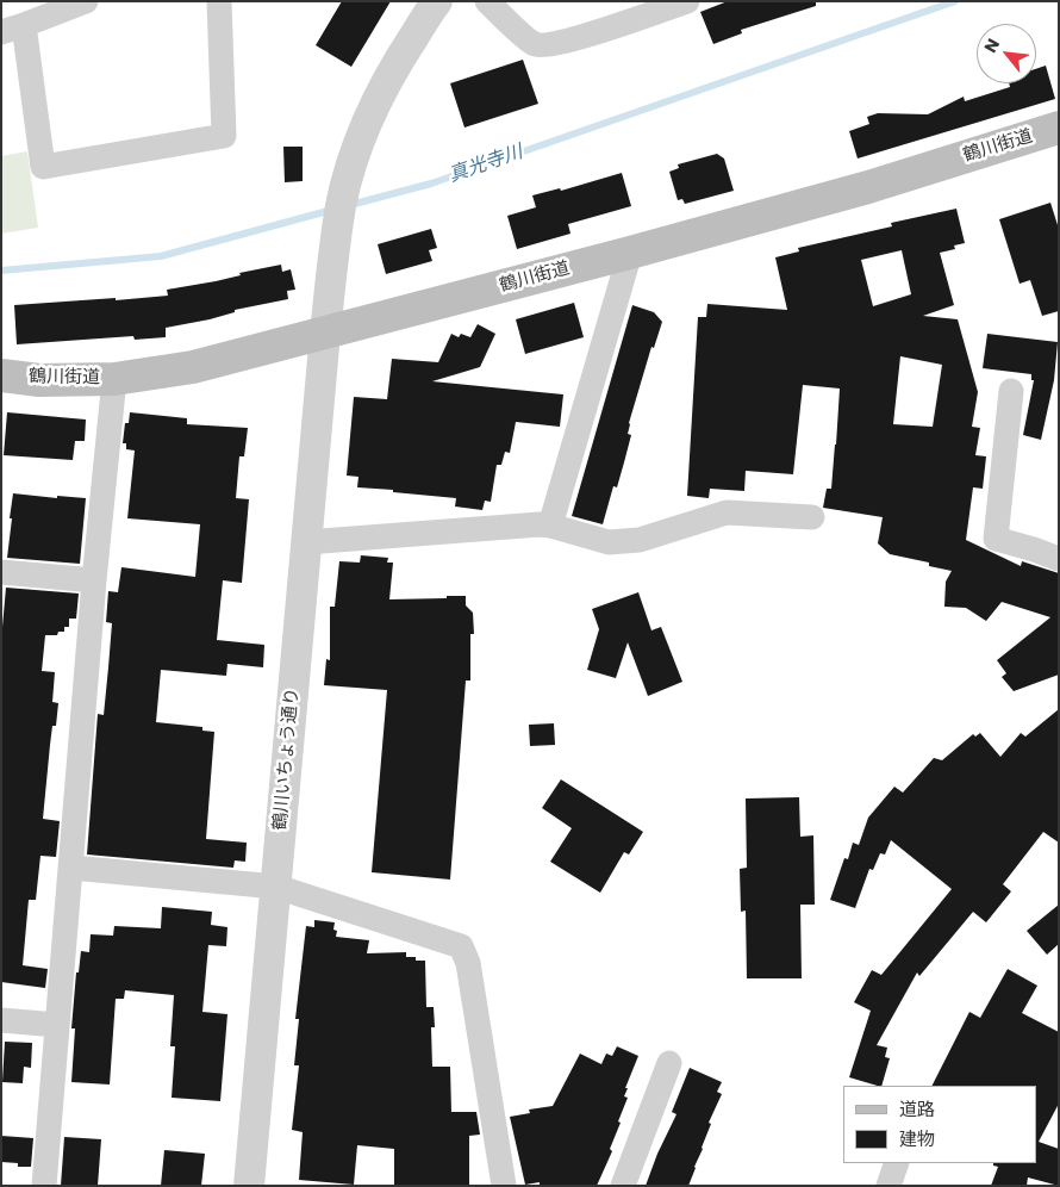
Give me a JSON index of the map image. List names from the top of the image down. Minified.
{"streets":{"main road":["鶴川街道"],"street":["鶴川いちょう通り"]},"crossings":[["鶴川街道","鶴川いちょう通り"]],"water":["真光寺川"],"legend":["道路","建物"],"north":"top left"}
